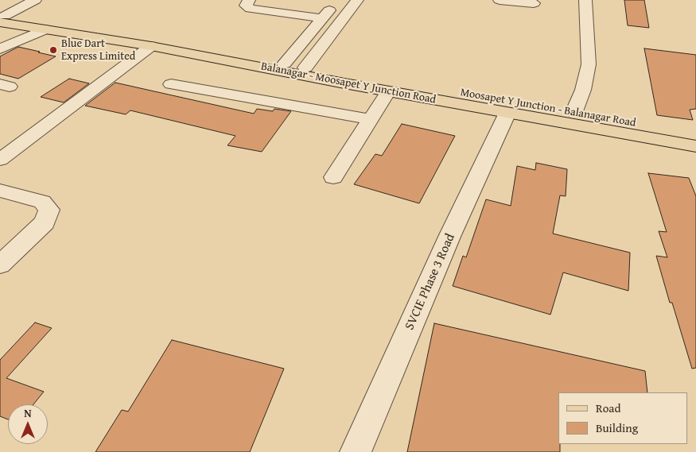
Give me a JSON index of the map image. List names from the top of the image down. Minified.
{"streets":{"main road":["Balanagar - Moosapet Y Junction Road","Moosapet Y Junction - Balanagar Road"],"street":["SVCIE Phase 3 Road"]},"crossings":[["Balanagar - Moosapet Y Junction Road","Moosapet Y Junction - Balanagar Road"],["Balanagar - Moosapet Y Junction Road","SVCIE Phase 3 Road"]],"places":["Blue Dart Express Limited"],"legend":["Road","Building"],"north":"top"}
